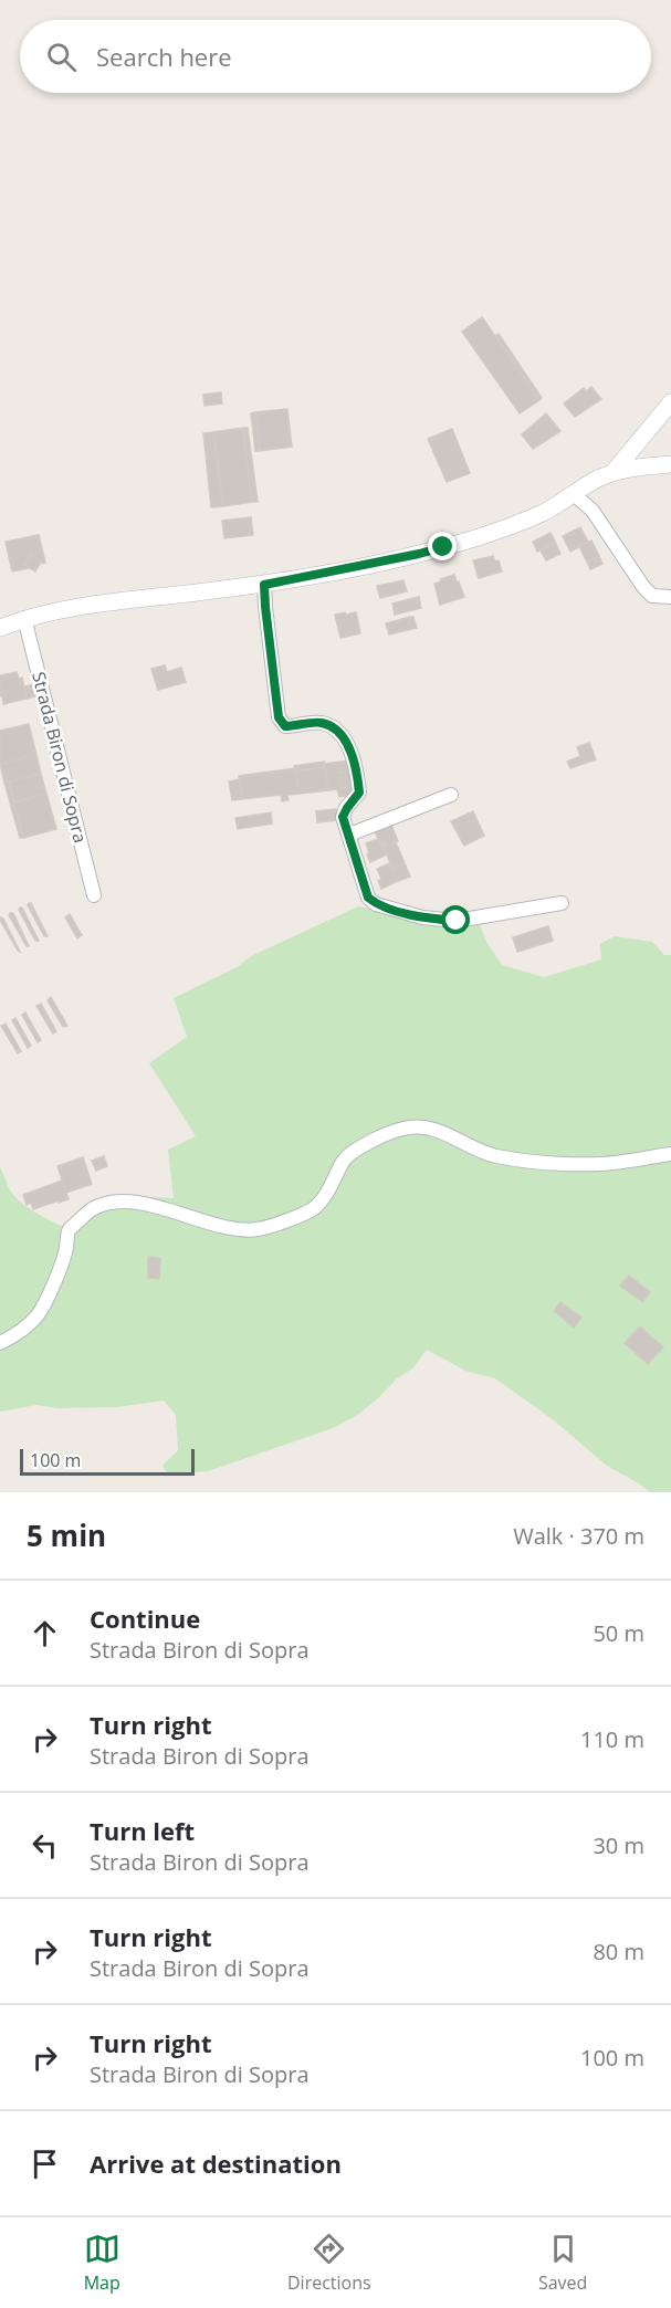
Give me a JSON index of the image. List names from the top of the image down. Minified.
{"streets":{"street":["Strada Biron di Sopra"]},"scale_bar":"100 m","page":{"search":"Search here","scale":"100 m","heading":["5 min","Walk · 370 m"],"list":[["Continue","Strada Biron di Sopra","50 m"],["Turn right","Strada Biron di Sopra","110 m"],["Turn left","Strada Biron di Sopra","30 m"],["Turn right","Strada Biron di Sopra","80 m"],["Turn right","Strada Biron di Sopra","100 m"],"Arrive at destination"],"nav":["Map","Directions","Saved"]}}
